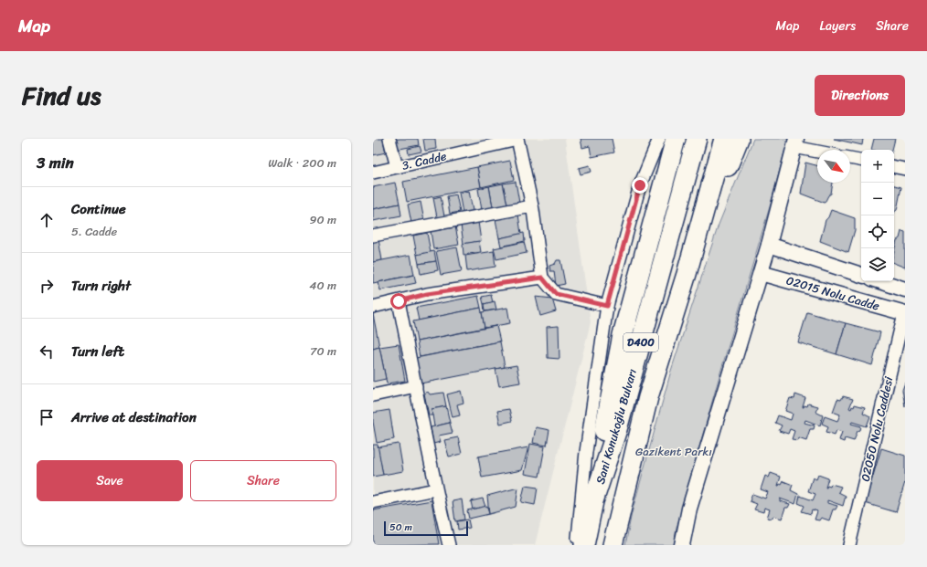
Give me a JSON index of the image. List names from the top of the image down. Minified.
{"streets":{"highway":["D400","Sani Konukoğlu Bulvarı"],"street":["3. Cadde","02015 Nolu Cadde","02050 Nolu Caddesi"]},"crossings":[["02015 Nolu Cadde","02050 Nolu Caddesi"]],"parks":["Gazikent Parkı"],"scale_bar":"50 m","north":"bottom right","page":{"header":"Map","nav":["Map","Layers","Share"],"title":"Find us","buttons":["Directions",["Save","Share"]],"heading":["3 min","Walk · 200 m"],"map_buttons":["+","−"],"list":[["Continue","5. Cadde","90 m"],["Turn right","40 m"],["Turn left","70 m"],"Arrive at destination"],"scale":"50 m"}}
